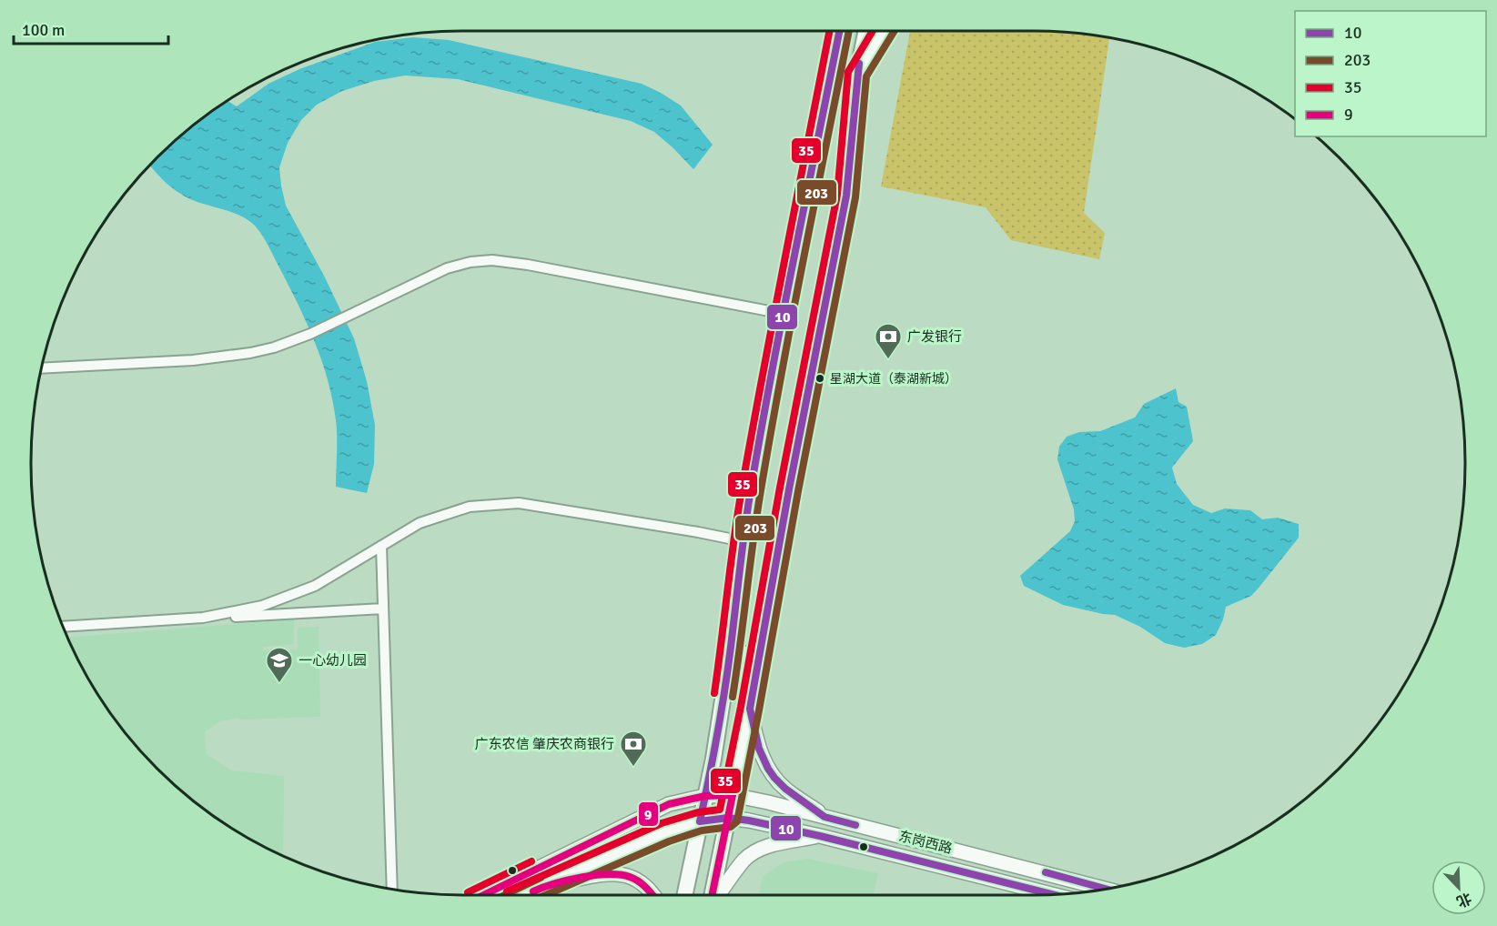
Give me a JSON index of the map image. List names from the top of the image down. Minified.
{"streets":{"main road":["东岗西路"]},"places":{"bank":["广发银行","广东农信 肇庆农商银行"],"other":["星湖大道（泰湖新城）"],"school or university":["一心幼儿园"]},"lines":["transit line 10","transit line 203","transit line 35","transit line 9"],"legend":["10","203","35","9"],"scale_bar":"100 m","north":"bottom right"}
